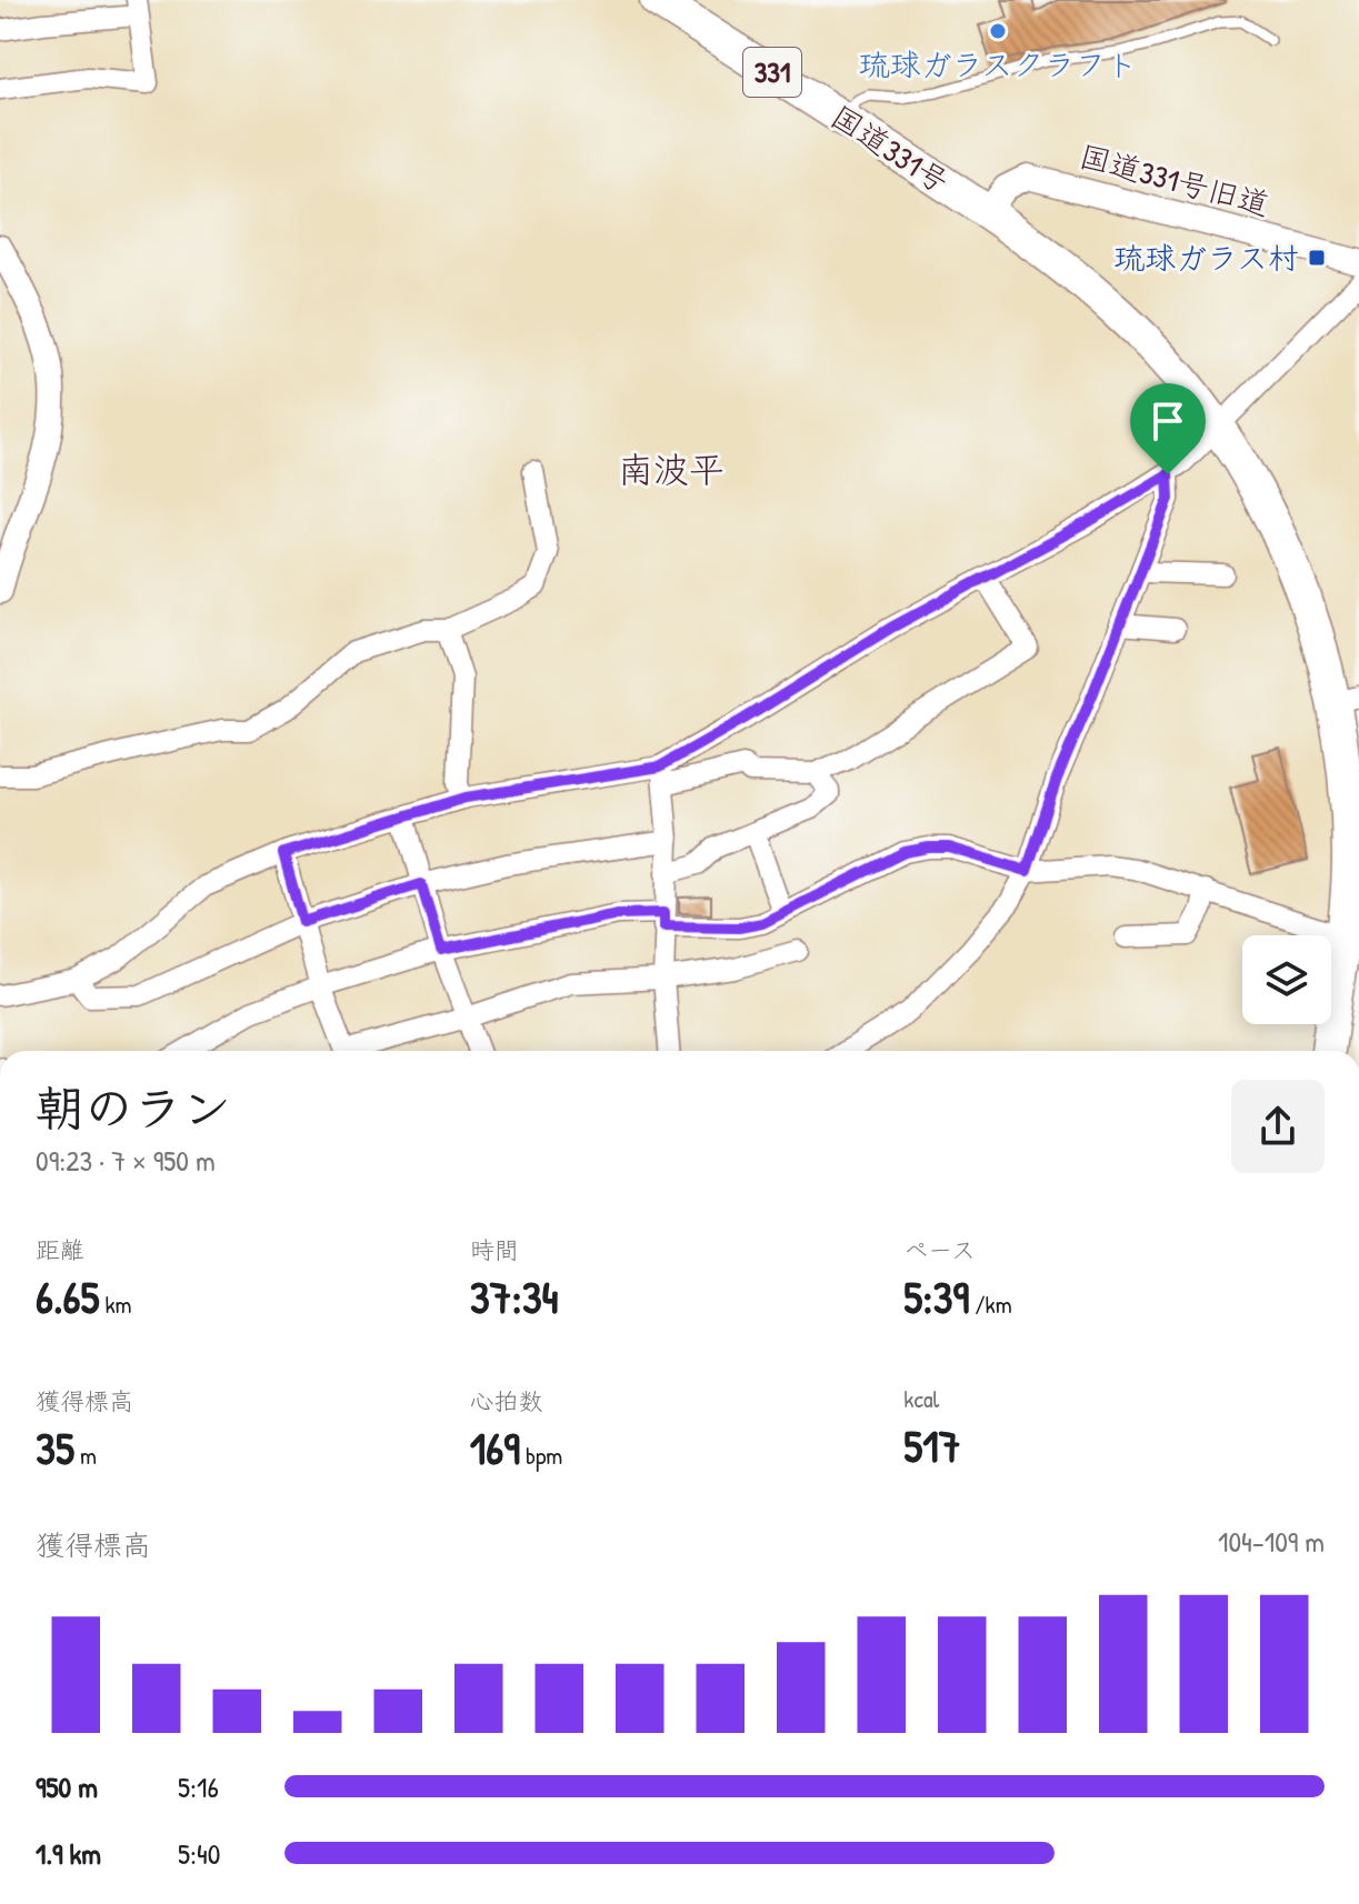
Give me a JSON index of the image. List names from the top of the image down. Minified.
{"streets":{"highway":["331","国道331号"],"street":["国道331号旧道"]},"crossings":[["331","国道331号"],["331","国道331号旧道"],["国道331号","国道331号旧道"]],"districts":["南波平"],"places":{"other":["琉球ガラスクラフト"],"transit":["琉球ガラス村"]},"page":{"heading":["朝のラン","09:23 · 7 × 950 m"],"stats":[["距離","6.65 km"],["時間","37:34"],["ペース","5:39 /km"],["獲得標高","35 m"],["心拍数","169 bpm"],["kcal","517"]],"chart":["獲得標高","104–109 m"],"list":[{"name":"950 m","note":"5:16"},{"name":"1.9 km","note":"5:40"}]}}
